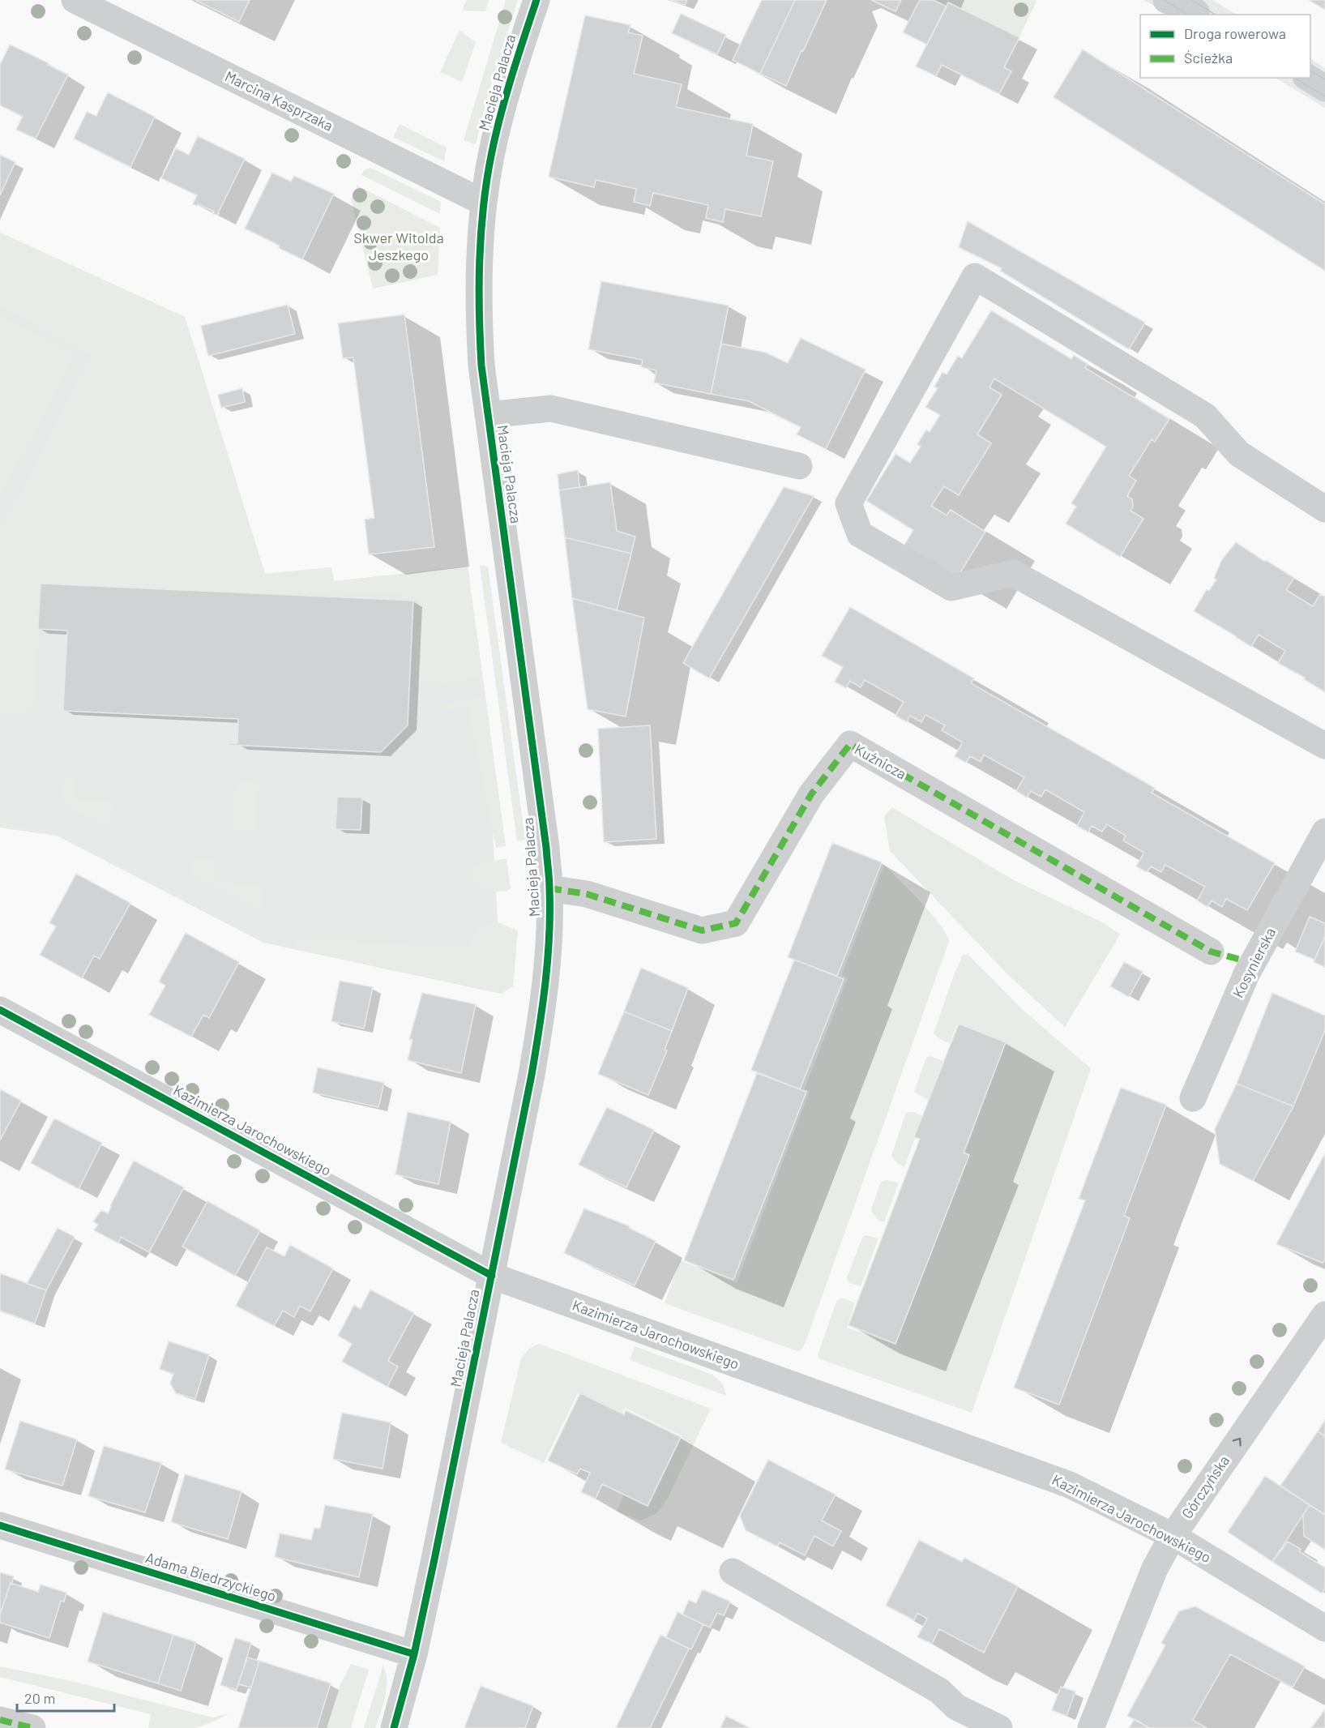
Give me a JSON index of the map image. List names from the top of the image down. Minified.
{"streets":{"street":["Macieja Palacza","Marcina Kasprzaka","Kuźnicza","Kosynierska","Kazimierza Jarochowskiego","Górczyńska","Adama Biedrzyckiego"]},"crossings":[["Macieja Palacza","Marcina Kasprzaka"],["Macieja Palacza","Kuźnicza"],["Macieja Palacza","Kazimierza Jarochowskiego"],["Macieja Palacza","Adama Biedrzyckiego"],["Kazimierza Jarochowskiego","Górczyńska"]],"one_way":["Górczyńska"],"parks":["Skwer Witolda Jeszkego"],"legend":["Droga rowerowa","Ścieżka"],"scale_bar":"20 m"}
